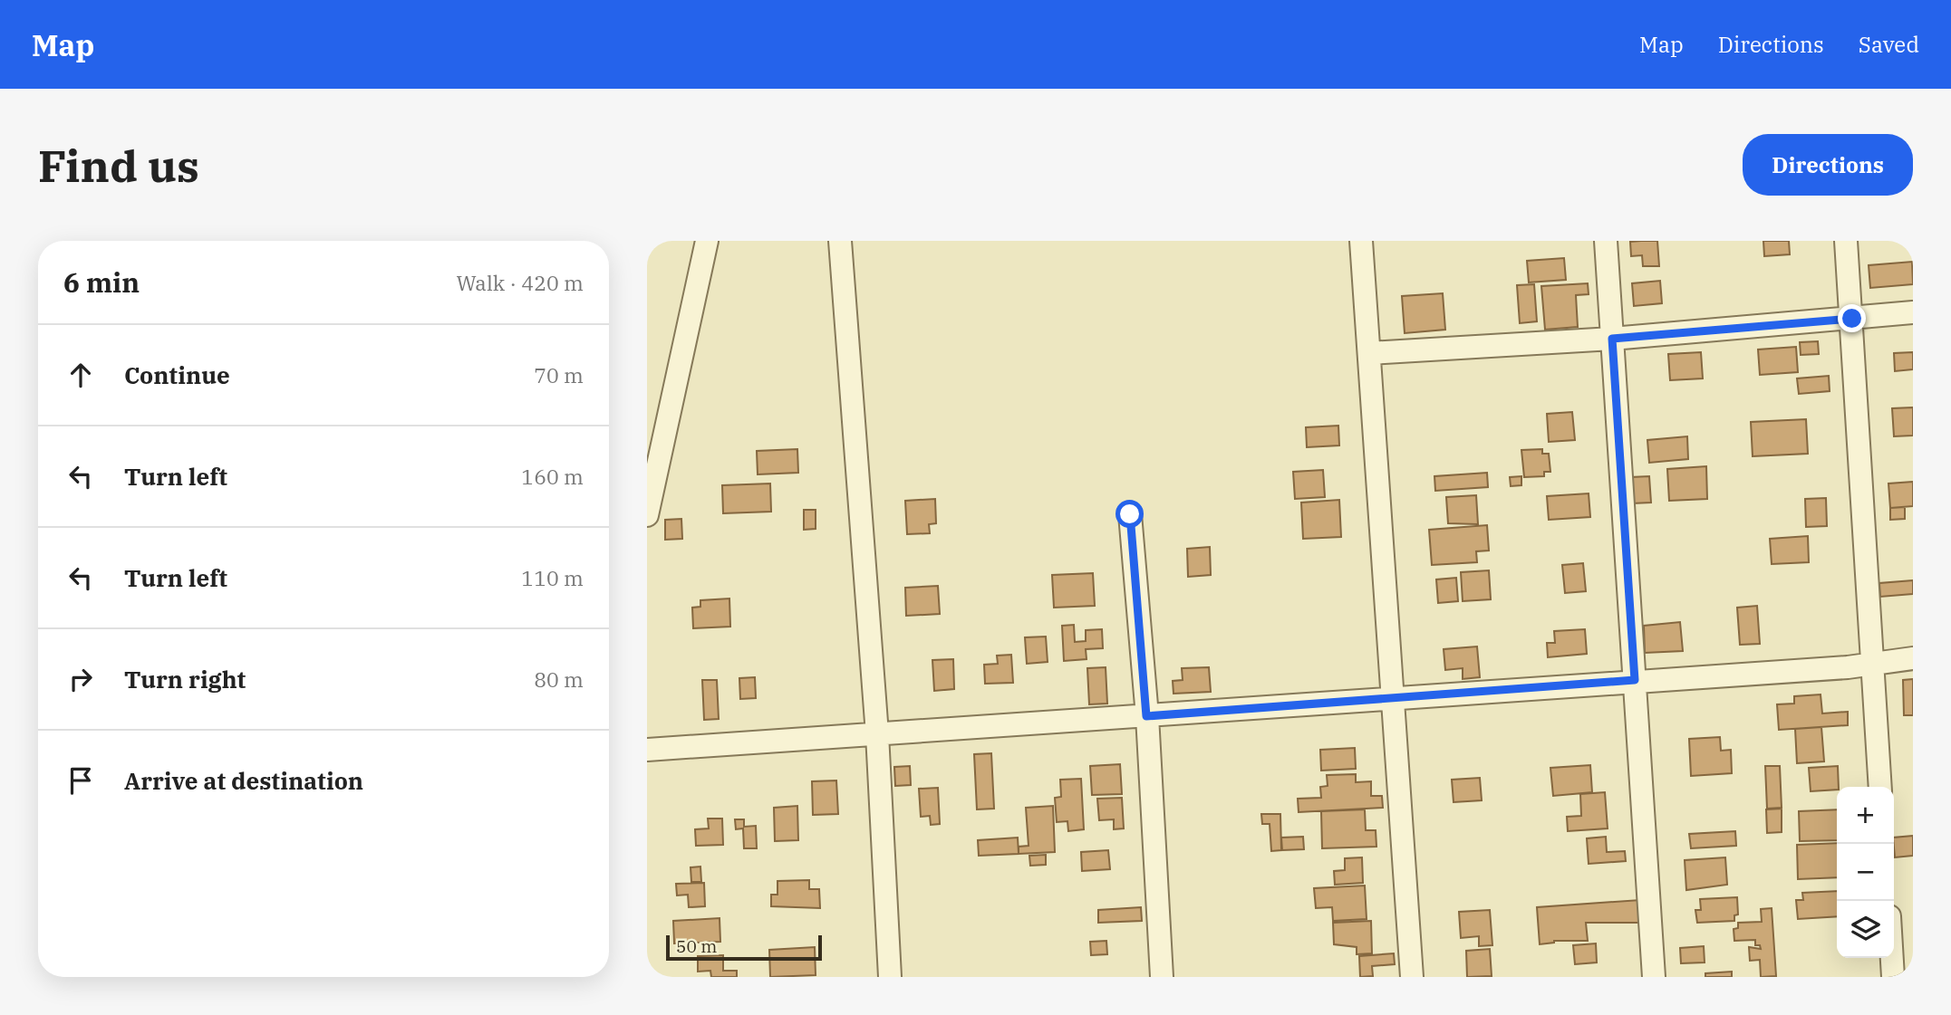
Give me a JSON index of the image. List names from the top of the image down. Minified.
{"scale_bar":"50 m","page":{"header":"Map","nav":["Map","Directions","Saved"],"buttons":"Directions","title":"Find us","heading":["6 min","Walk · 420 m"],"list":[["Continue","70 m"],["Turn left","160 m"],["Turn left","110 m"],["Turn right","80 m"],"Arrive at destination"],"map_buttons":["+","−"],"scale":"50 m"}}
